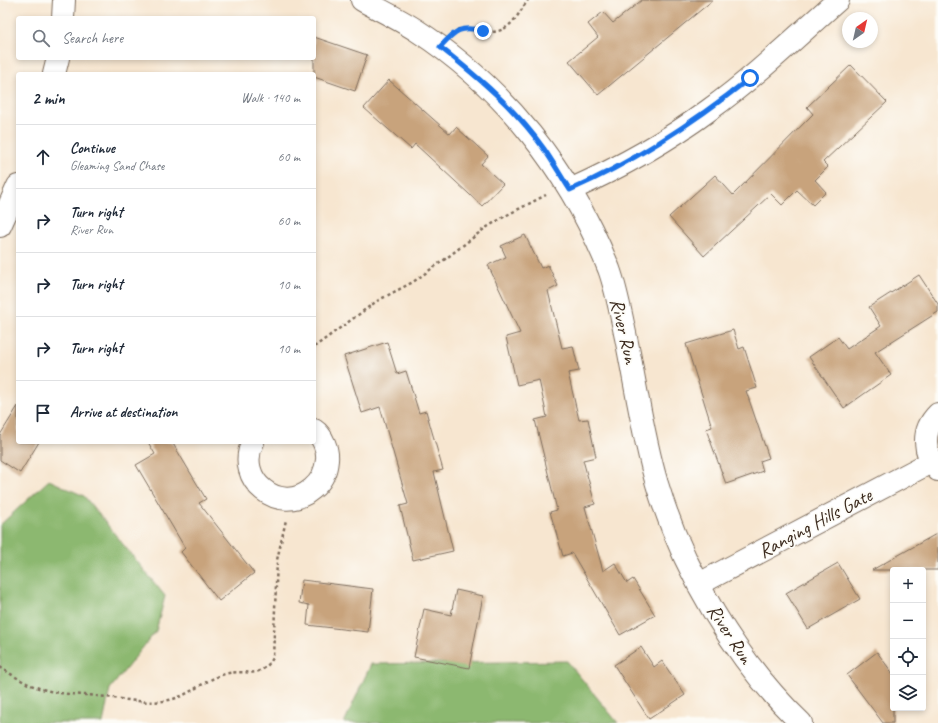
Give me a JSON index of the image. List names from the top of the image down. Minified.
{"streets":{"street":["River Run","Ranging Hills Gate"]},"crossings":[["River Run","Ranging Hills Gate"]],"north":"top right","page":{"search":"Search here","heading":["2 min","Walk · 140 m"],"list":[["Continue","Gleaming Sand Chase","60 m"],["Turn right","River Run","60 m"],["Turn right","10 m"],["Turn right","10 m"],"Arrive at destination"],"map_buttons":["+","−"]}}
